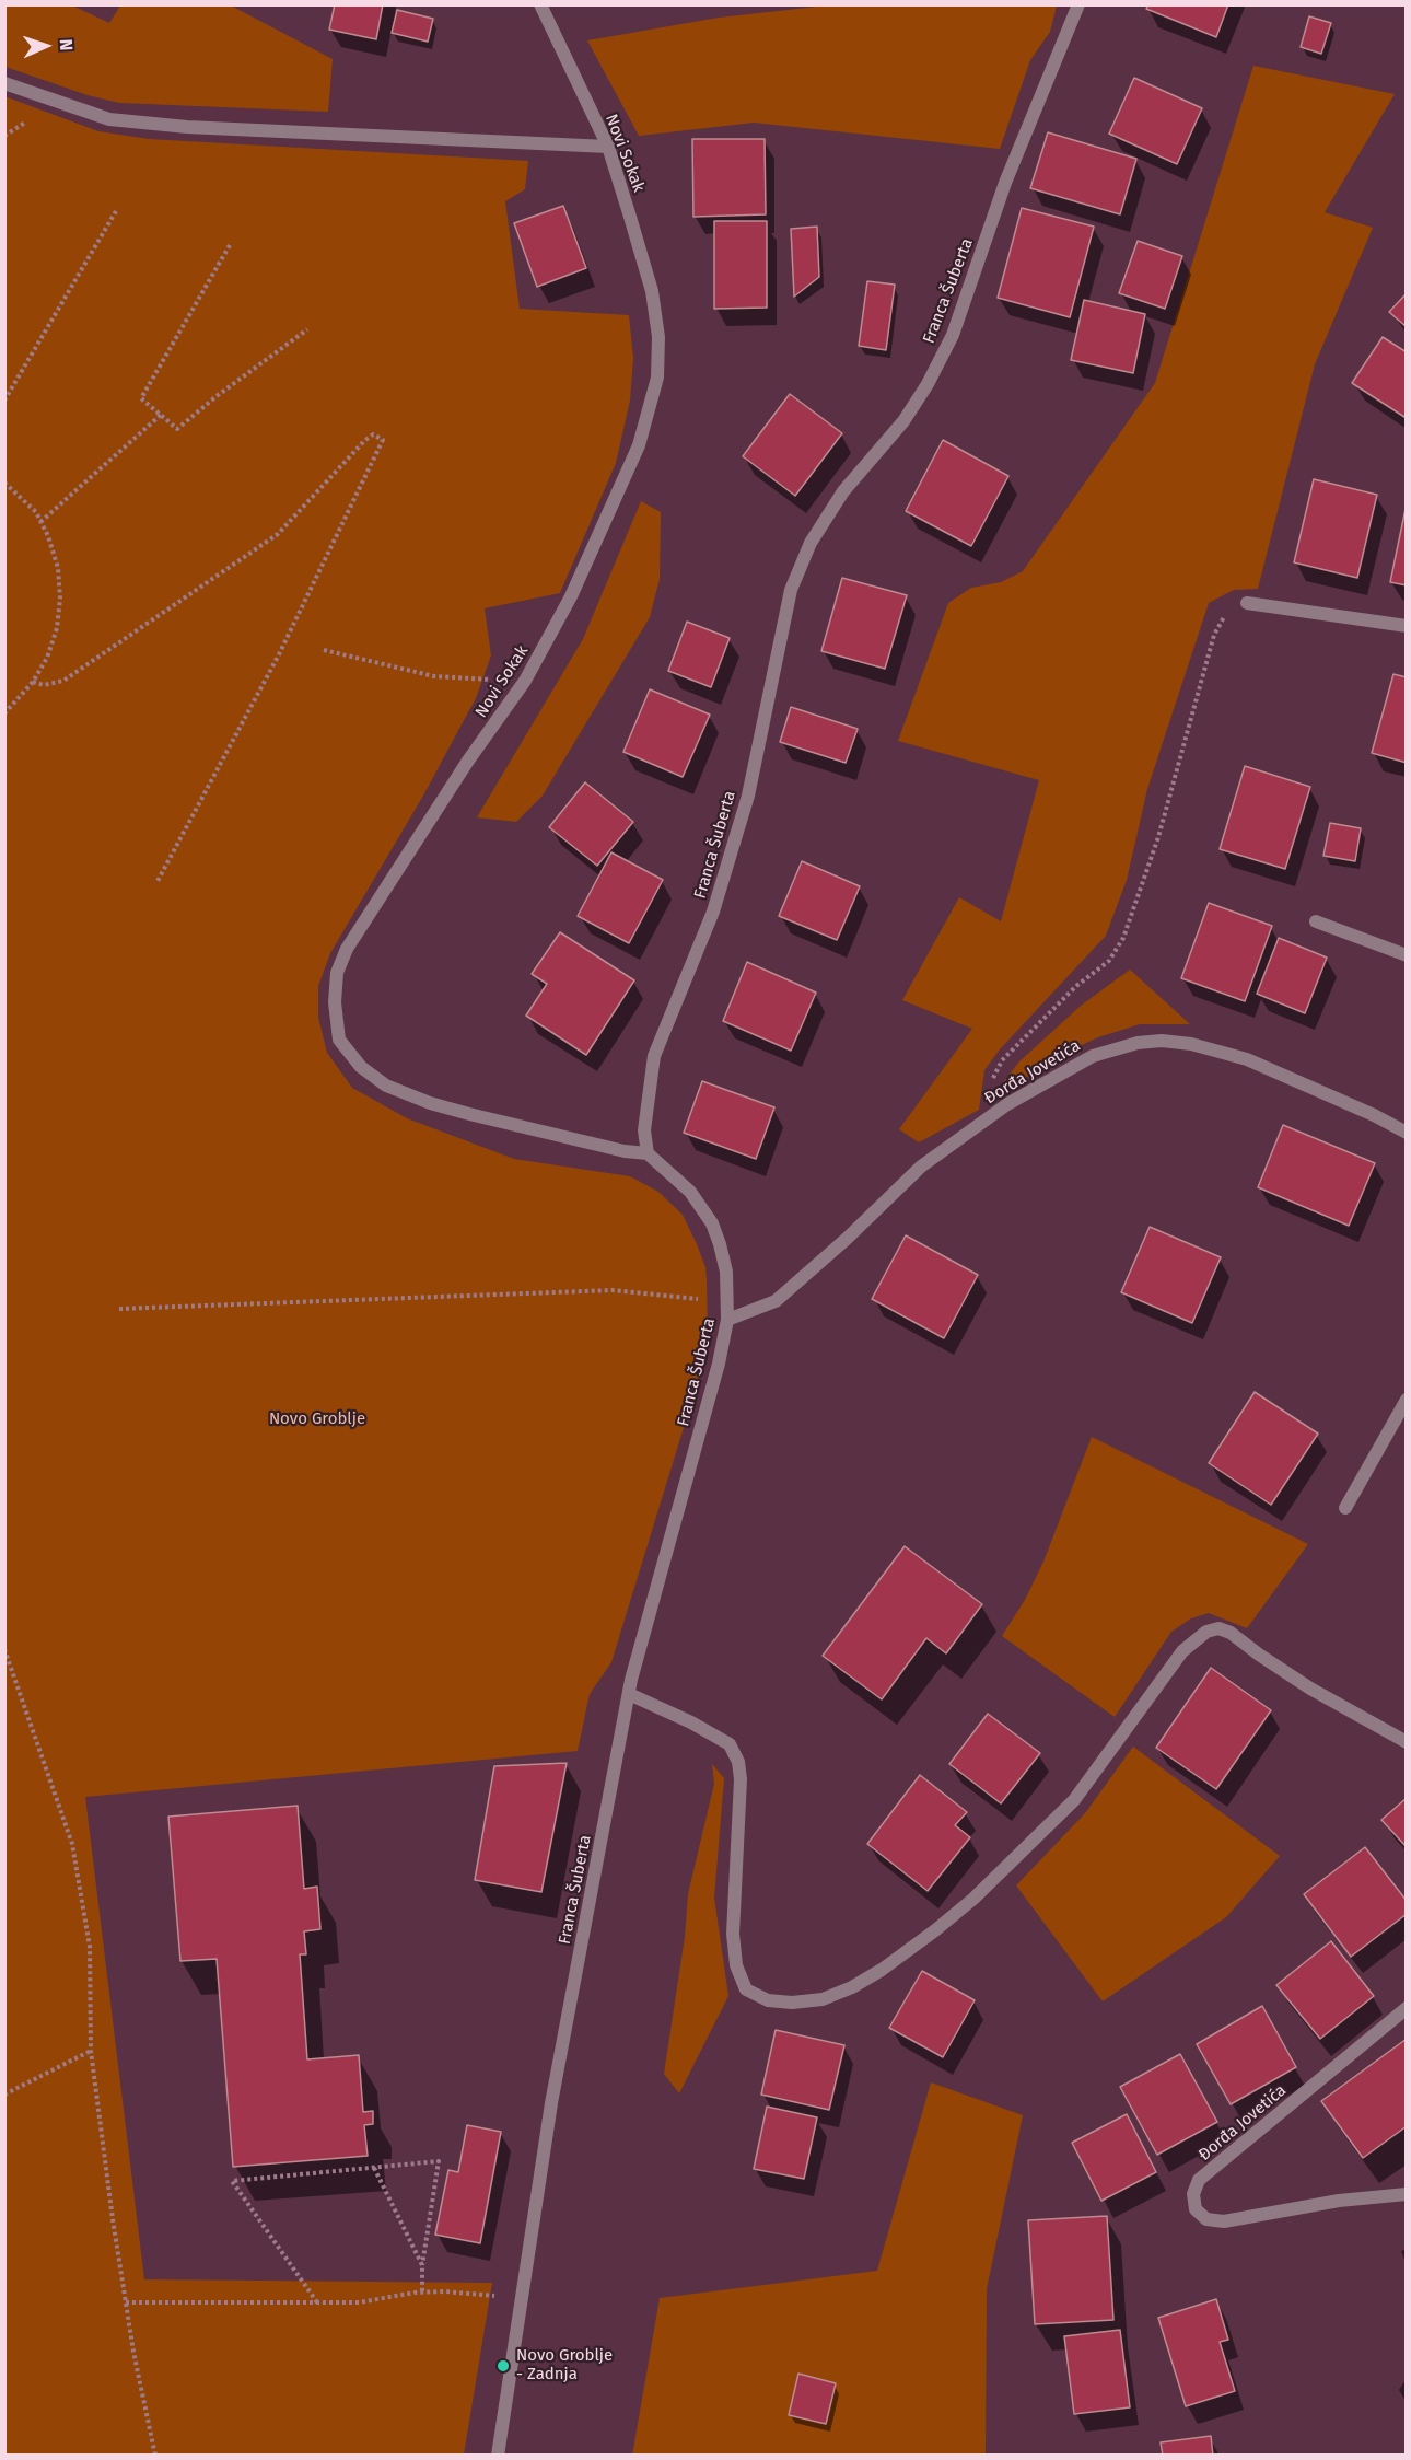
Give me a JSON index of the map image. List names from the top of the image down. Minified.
{"streets":{"street":["Novi Sokak","Franca Šuberta","Đorđa Jovetića"]},"crossings":[["Novi Sokak","Franca Šuberta"],["Franca Šuberta","Đorđa Jovetića"]],"parks":["Novo Groblje"],"places":["Novo Groblje - Zadnja"],"north":"right"}
